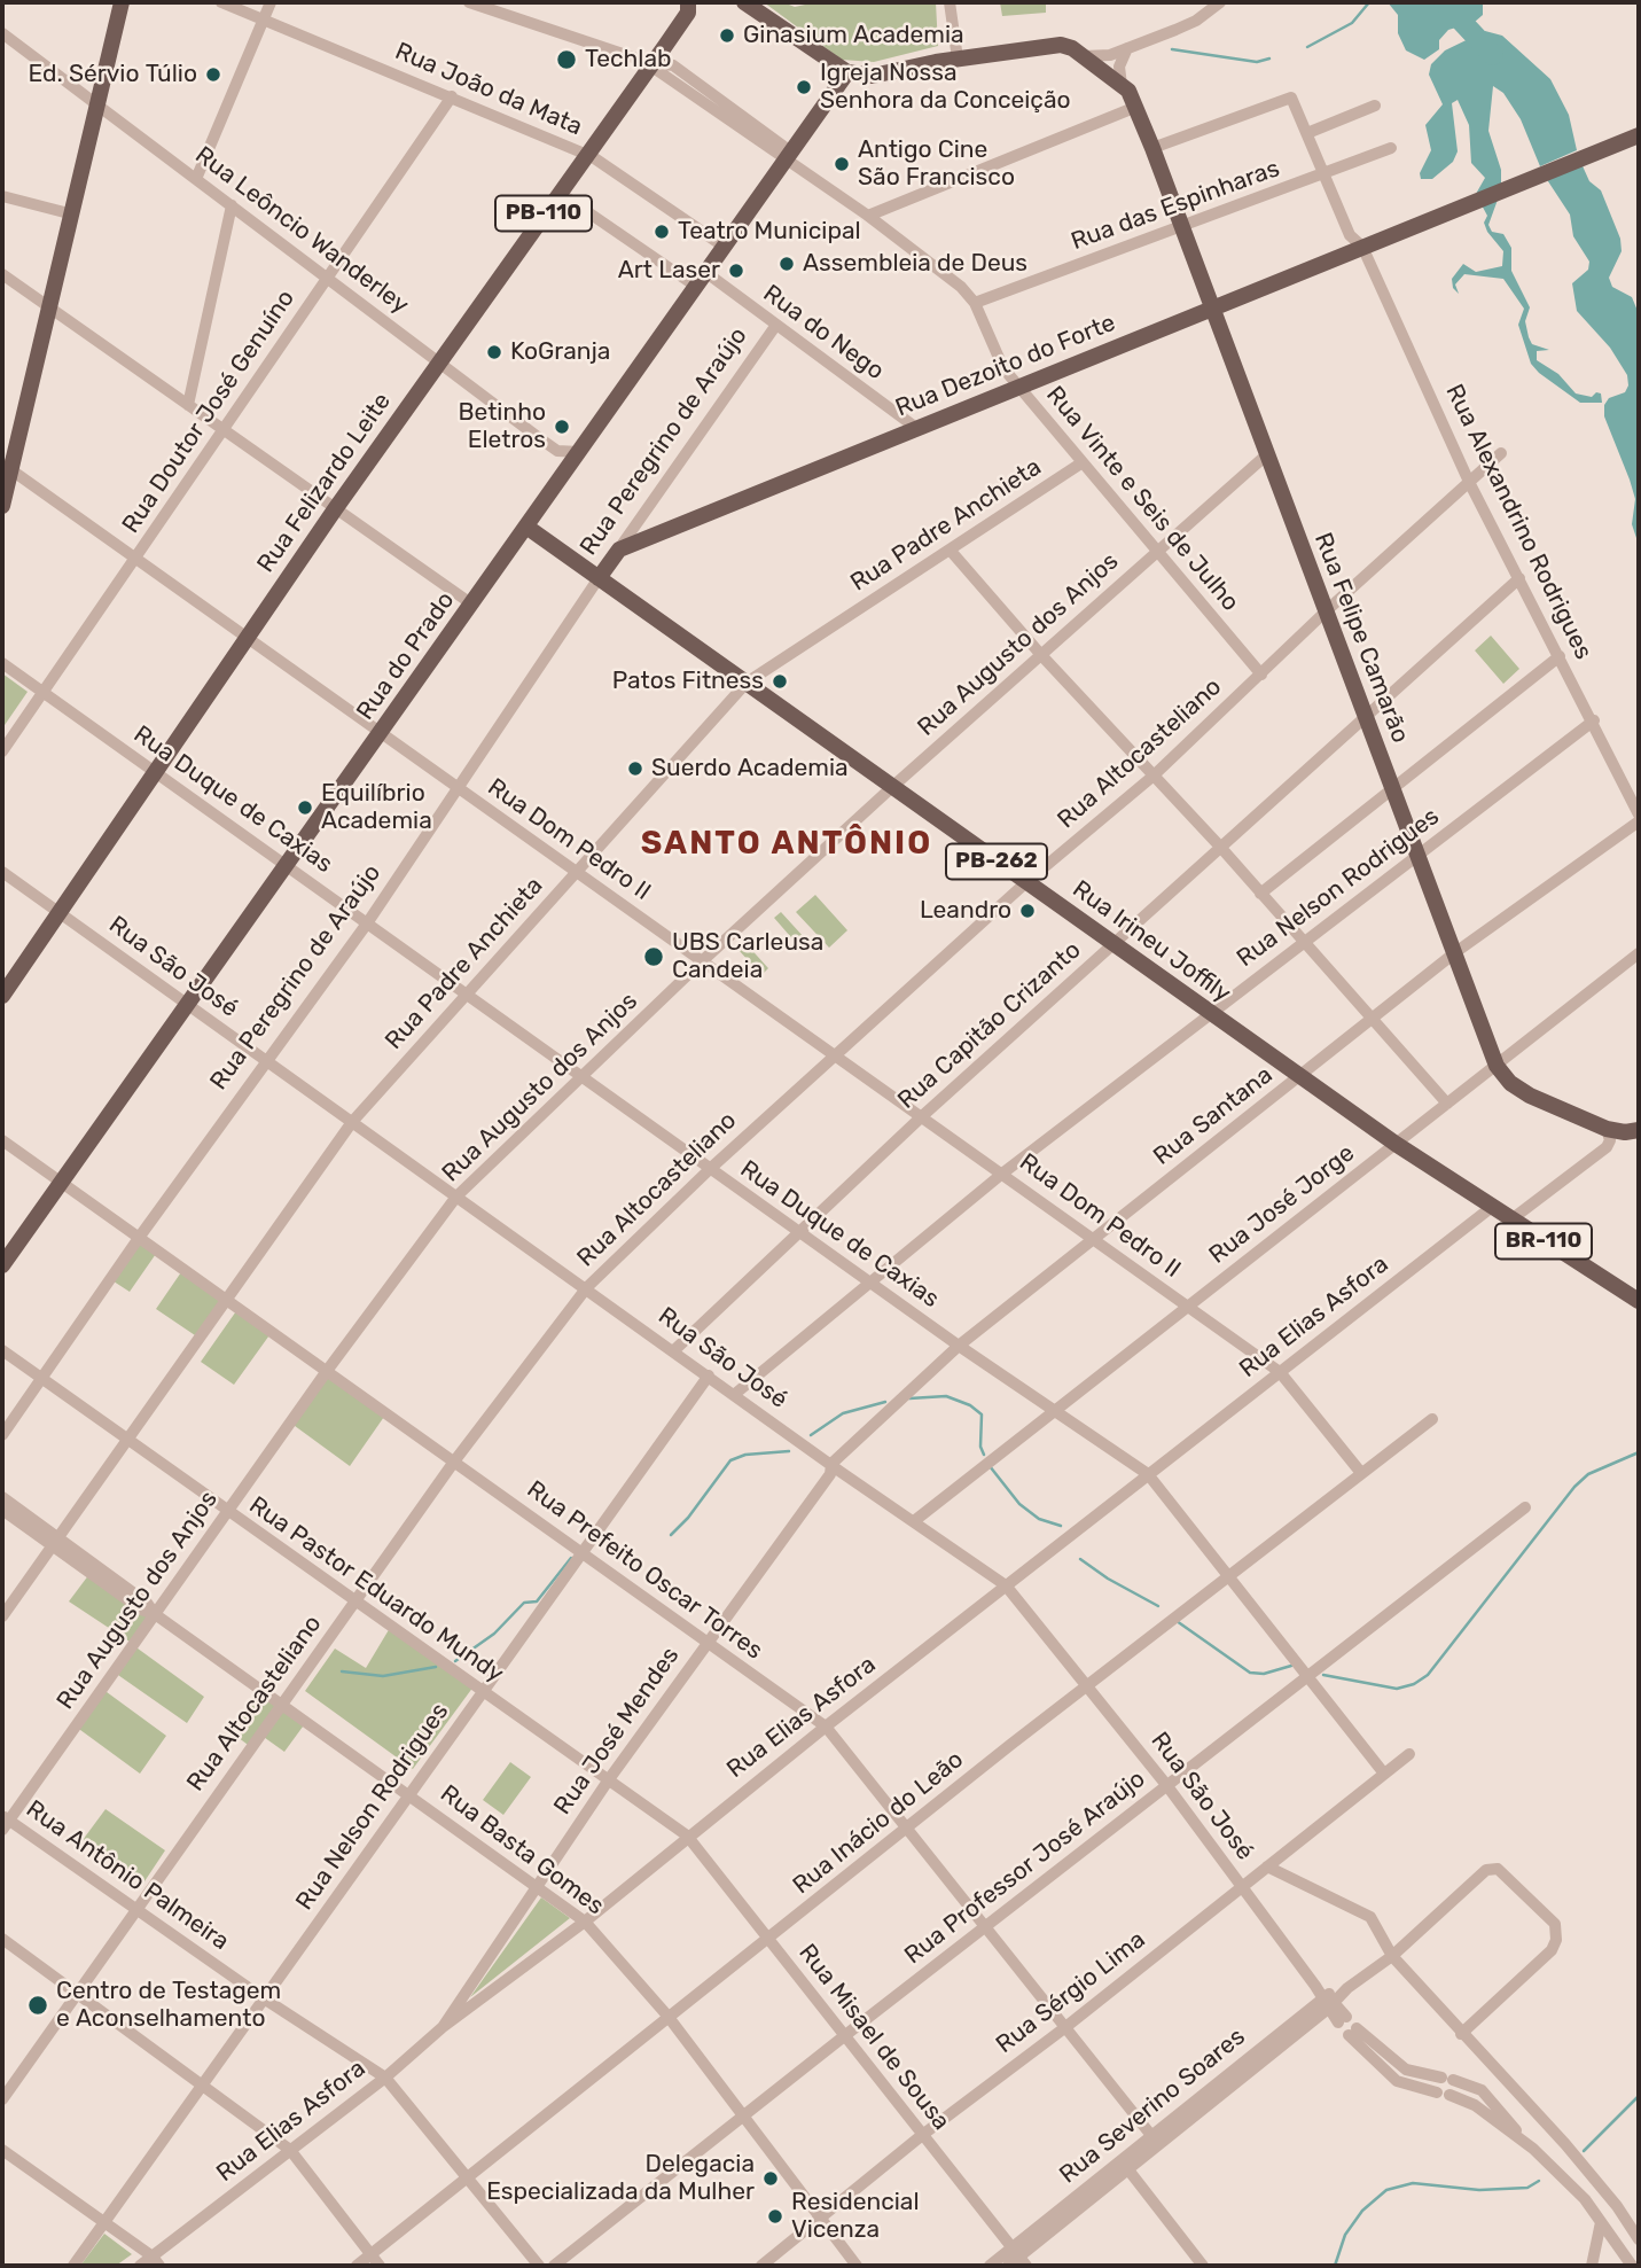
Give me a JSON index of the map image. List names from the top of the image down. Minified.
{"streets":{"main road":["PB-110","Rua Dezoito do Forte","Rua Peregrino de Araújo","Rua Felizardo Leite","Rua Felipe Camarão","Rua do Prado","PB-262","Rua Irineu Joffily","BR-110"],"street":["Rua João da Mata","Rua das Espinharas","Rua Leôncio Wanderley","Rua do Nego","Rua Doutor José Genuíno","Rua Vinte e Seis de Julho","Rua Alexandrino Rodrigues","Rua Padre Anchieta","Rua Augusto dos Anjos","Rua Altocasteliano","Rua Duque de Caxias","Rua Dom Pedro II","Rua Nelson Rodrigues","Rua São José","Rua Capitão Crizanto","Rua Santana","Rua José Jorge","Rua Elias Asfora","Rua Prefeito Oscar Torres","Rua Pastor Eduardo Mundy","Rua José Mendes","Rua Inácio do Leão","Rua Basta Gomes","Rua Professor José Araújo","Rua Antônio Palmeira","Rua Sérgio Lima","Rua Misael de Sousa","Rua Severino Soares"]},"crossings":[["Rua João da Mata","Rua Doutor José Genuíno"],["Rua João da Mata","Rua Felizardo Leite"],["Rua João da Mata","Rua do Prado"],["Rua das Espinharas","Rua Vinte e Seis de Julho"],["Rua das Espinharas","Rua Alexandrino Rodrigues"],["Rua das Espinharas","Rua Felipe Camarão"],["Rua Leôncio Wanderley","Rua Doutor José Genuíno"],["Rua Leôncio Wanderley","Rua Felizardo Leite"],["Rua Leôncio Wanderley","Rua do Prado"],["Rua do Nego","Rua Dezoito do Forte"],["Rua do Nego","Rua Peregrino de Araújo"],["Rua do Nego","Rua Felizardo Leite"],["Rua do Nego","Rua do Prado"],["Rua Dezoito do Forte","Rua Peregrino de Araújo"],["Rua Dezoito do Forte","Rua Vinte e Seis de Julho"],["Rua Dezoito do Forte","Rua Alexandrino Rodrigues"],["Rua Dezoito do Forte","Rua Felipe Camarão"],["Rua Doutor José Genuíno","Rua Duque de Caxias"],["Rua Doutor José Genuíno","Rua Dom Pedro II"],["Rua Peregrino de Araújo","Rua Duque de Caxias"],["Rua Peregrino de Araújo","Rua Dom Pedro II"],["Rua Peregrino de Araújo","Rua Irineu Joffily"],["Rua Peregrino de Araújo","Rua São José"],["Rua Peregrino de Araújo","Rua Prefeito Oscar Torres"],["Rua Peregrino de Araújo","Rua Pastor Eduardo Mundy"],["Rua Felizardo Leite","Rua Vinte e Seis de Julho"],["Rua Felizardo Leite","Rua Duque de Caxias"],["Rua Felizardo Leite","Rua Dom Pedro II"],["Rua Felizardo Leite","Rua São José"],["Rua Vinte e Seis de Julho","Rua Padre Anchieta"],["Rua Vinte e Seis de Julho","Rua Augusto dos Anjos"],["Rua Vinte e Seis de Julho","Rua do Prado"],["Rua Vinte e Seis de Julho","Rua Altocasteliano"],["Rua Alexandrino Rodrigues","Rua Felipe Camarão"],["Rua Alexandrino Rodrigues","Rua Altocasteliano"],["Rua Alexandrino Rodrigues","Rua Nelson Rodrigues"],["Rua Alexandrino Rodrigues","Rua Capitão Crizanto"],["Rua Padre Anchieta","Rua Duque de Caxias"],["Rua Padre Anchieta","Rua Dom Pedro II"],["Rua Padre Anchieta","Rua Irineu Joffily"],["Rua Padre Anchieta","Rua São José"],["Rua Padre Anchieta","Rua Prefeito Oscar Torres"],["Rua Padre Anchieta","Rua Pastor Eduardo Mundy"],["Rua Padre Anchieta","Rua Basta Gomes"],["Rua Felipe Camarão","Rua Augusto dos Anjos"],["Rua Felipe Camarão","Rua do Prado"],["Rua Felipe Camarão","Rua Altocasteliano"],["Rua Felipe Camarão","Rua Nelson Rodrigues"],["Rua Felipe Camarão","Rua Capitão Crizanto"],["Rua Felipe Camarão","Rua Santana"],["Rua Felipe Camarão","Rua José Jorge"],["Rua Felipe Camarão","BR-110"],["Rua Augusto dos Anjos","Rua Duque de Caxias"],["Rua Augusto dos Anjos","Rua Dom Pedro II"],["Rua Augusto dos Anjos","Rua Irineu Joffily"],["Rua Augusto dos Anjos","Rua São José"],["Rua Augusto dos Anjos","Rua Prefeito Oscar Torres"],["Rua Augusto dos Anjos","Rua Pastor Eduardo Mundy"],["Rua Augusto dos Anjos","Rua Basta Gomes"],["Rua Augusto dos Anjos","Rua Antônio Palmeira"],["Rua do Prado","Rua Duque de Caxias"],["Rua do Prado","Rua Dom Pedro II"],["Rua do Prado","Rua Irineu Joffily"],["Rua do Prado","Rua São José"],["Rua do Prado","Rua Prefeito Oscar Torres"],["Rua Altocasteliano","Rua Duque de Caxias"],["Rua Altocasteliano","Rua Dom Pedro II"],["Rua Altocasteliano","Rua Irineu Joffily"],["Rua Altocasteliano","Rua São José"],["Rua Altocasteliano","Rua Prefeito Oscar Torres"],["Rua Altocasteliano","Rua Pastor Eduardo Mundy"],["Rua Altocasteliano","Rua Basta Gomes"],["Rua Altocasteliano","Rua Antônio Palmeira"],["Rua Duque de Caxias","Rua Nelson Rodrigues"],["Rua Duque de Caxias","Rua Capitão Crizanto"],["Rua Duque de Caxias","Rua Santana"],["Rua Duque de Caxias","Rua José Jorge"],["Rua Duque de Caxias","Rua Elias Asfora"],["Rua Duque de Caxias","Rua Inácio do Leão"],["Rua Duque de Caxias","Rua Professor José Araújo"],["Rua Duque de Caxias","Rua Sérgio Lima"],["Rua Dom Pedro II","Rua Nelson Rodrigues"],["Rua Dom Pedro II","Rua Capitão Crizanto"],["Rua Dom Pedro II","Rua Santana"],["Rua Dom Pedro II","Rua José Jorge"],["Rua Dom Pedro II","Rua Elias Asfora"],["Rua Dom Pedro II","Rua Inácio do Leão"],["Rua Nelson Rodrigues","Rua Irineu Joffily"],["Rua Nelson Rodrigues","Rua São José"],["Rua Nelson Rodrigues","Rua Prefeito Oscar Torres"],["Rua Nelson Rodrigues","Rua Pastor Eduardo Mundy"],["Rua Nelson Rodrigues","Rua Basta Gomes"],["Rua Nelson Rodrigues","Rua Antônio Palmeira"],["Rua Irineu Joffily","Rua Capitão Crizanto"],["Rua Irineu Joffily","Rua Santana"],["Rua Irineu Joffily","Rua José Jorge"],["Rua Irineu Joffily","BR-110"],["Rua Irineu Joffily","Rua Elias Asfora"],["Rua São José","Rua Capitão Crizanto"],["Rua São José","Rua Santana"],["Rua São José","Rua José Jorge"],["Rua São José","Rua Elias Asfora"],["Rua São José","Rua José Mendes"],["Rua São José","Rua Inácio do Leão"],["Rua São José","Rua Professor José Araújo"],["Rua São José","Rua Sérgio Lima"],["Rua São José","Rua Severino Soares"],["Rua Santana","Rua José Mendes"],["Rua Elias Asfora","Rua Prefeito Oscar Torres"],["Rua Elias Asfora","Rua Pastor Eduardo Mundy"],["Rua Elias Asfora","Rua José Mendes"],["Rua Elias Asfora","Rua Basta Gomes"],["Rua Elias Asfora","Rua Antônio Palmeira"],["Rua Elias Asfora","Rua Misael de Sousa"],["Rua Prefeito Oscar Torres","Rua José Mendes"],["Rua Prefeito Oscar Torres","Rua Inácio do Leão"],["Rua Prefeito Oscar Torres","Rua Professor José Araújo"],["Rua Prefeito Oscar Torres","Rua Sérgio Lima"],["Rua Prefeito Oscar Torres","Rua Severino Soares"],["Rua Pastor Eduardo Mundy","Rua José Mendes"],["Rua Pastor Eduardo Mundy","Rua Misael de Sousa"],["Rua José Mendes","Rua Basta Gomes"],["Rua Inácio do Leão","Rua Basta Gomes"],["Rua Inácio do Leão","Rua Antônio Palmeira"],["Rua Inácio do Leão","Rua Misael de Sousa"],["Rua Basta Gomes","Rua Professor José Araújo"],["Rua Basta Gomes","Rua Sérgio Lima"],["Rua Professor José Araújo","Rua Misael de Sousa"],["Rua Sérgio Lima","Rua Misael de Sousa"],["Rua Misael de Sousa","Rua Severino Soares"]],"districts":["SANTO ANTÔNIO"],"places":["Ginasium Academia","Techlab","Ed. Sérvio Túlio","Igreja Nossa Senhora da Conceição","Antigo Cine São Francisco","Teatro Municipal","Assembleia de Deus","Art Laser","KoGranja","Betinho Eletros","Patos Fitness","Suerdo Academia","Equilíbrio Academia","Leandro","UBS Carleusa Candeia","Centro de Testagem e Aconselhamento","Delegacia Especializada da Mulher","Residencial Vicenza"]}
